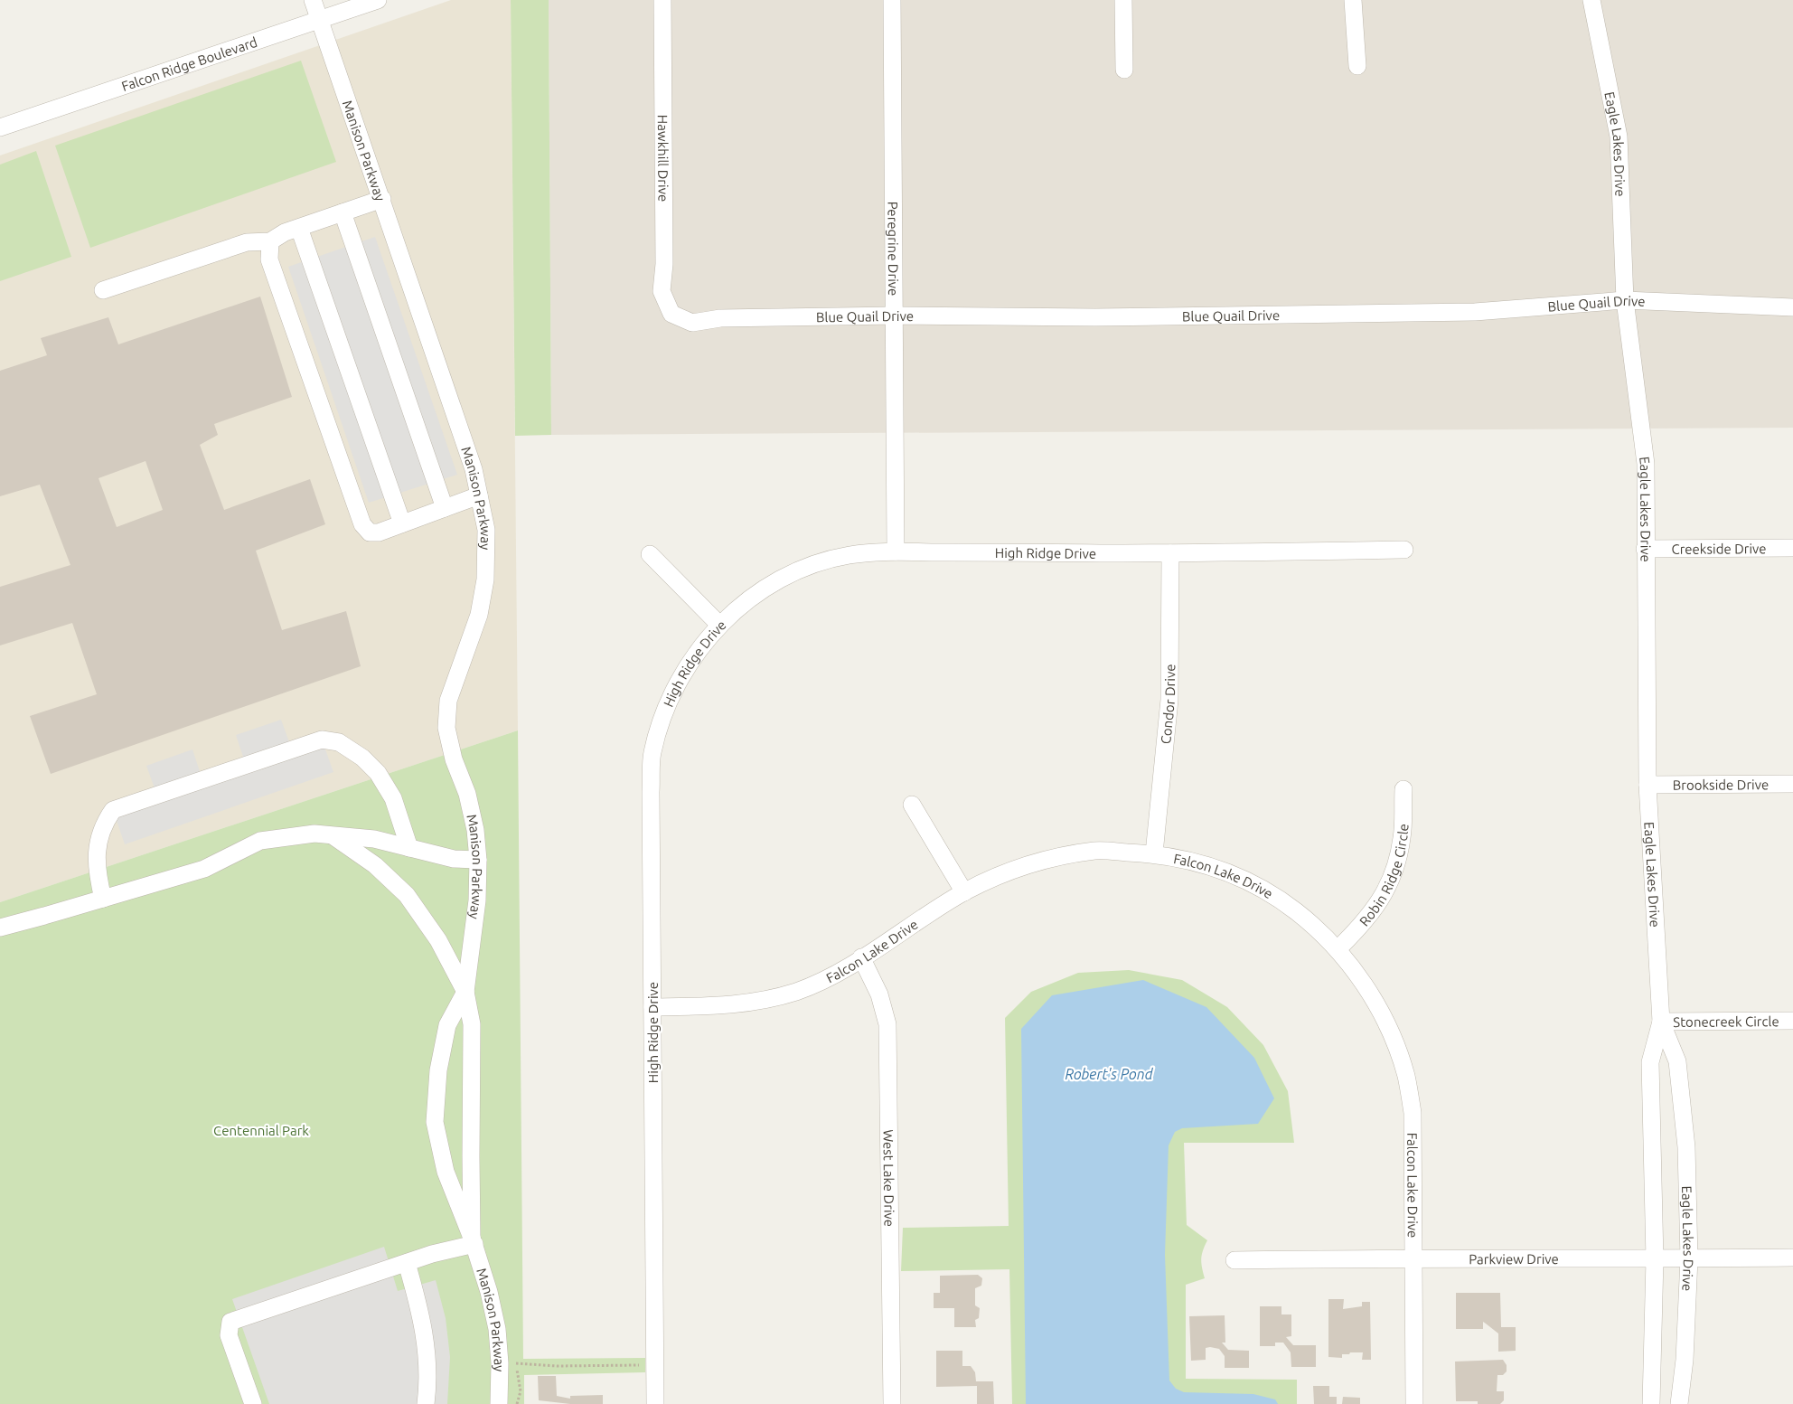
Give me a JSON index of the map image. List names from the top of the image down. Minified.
{"streets":{"street":["Falcon Ridge Boulevard","Eagle Lakes Drive","Manison Parkway","Hawkhill Drive","Peregrine Drive","Blue Quail Drive","Creekside Drive","High Ridge Drive","Condor Drive","Brookside Drive","Robin Ridge Circle","Falcon Lake Drive","Stonecreek Circle","West Lake Drive","Parkview Drive"]},"crossings":[["Falcon Ridge Boulevard","Manison Parkway"],["Eagle Lakes Drive","Blue Quail Drive"],["Eagle Lakes Drive","Creekside Drive"],["Eagle Lakes Drive","Brookside Drive"],["Eagle Lakes Drive","Stonecreek Circle"],["Eagle Lakes Drive","Parkview Drive"],["Hawkhill Drive","Blue Quail Drive"],["Peregrine Drive","Blue Quail Drive"],["Peregrine Drive","High Ridge Drive"],["High Ridge Drive","Condor Drive"],["High Ridge Drive","Falcon Lake Drive"],["Condor Drive","Falcon Lake Drive"],["Robin Ridge Circle","Falcon Lake Drive"],["Falcon Lake Drive","West Lake Drive"],["Falcon Lake Drive","Parkview Drive"]],"water":["Robert's Pond"],"parks":["Centennial Park"]}
